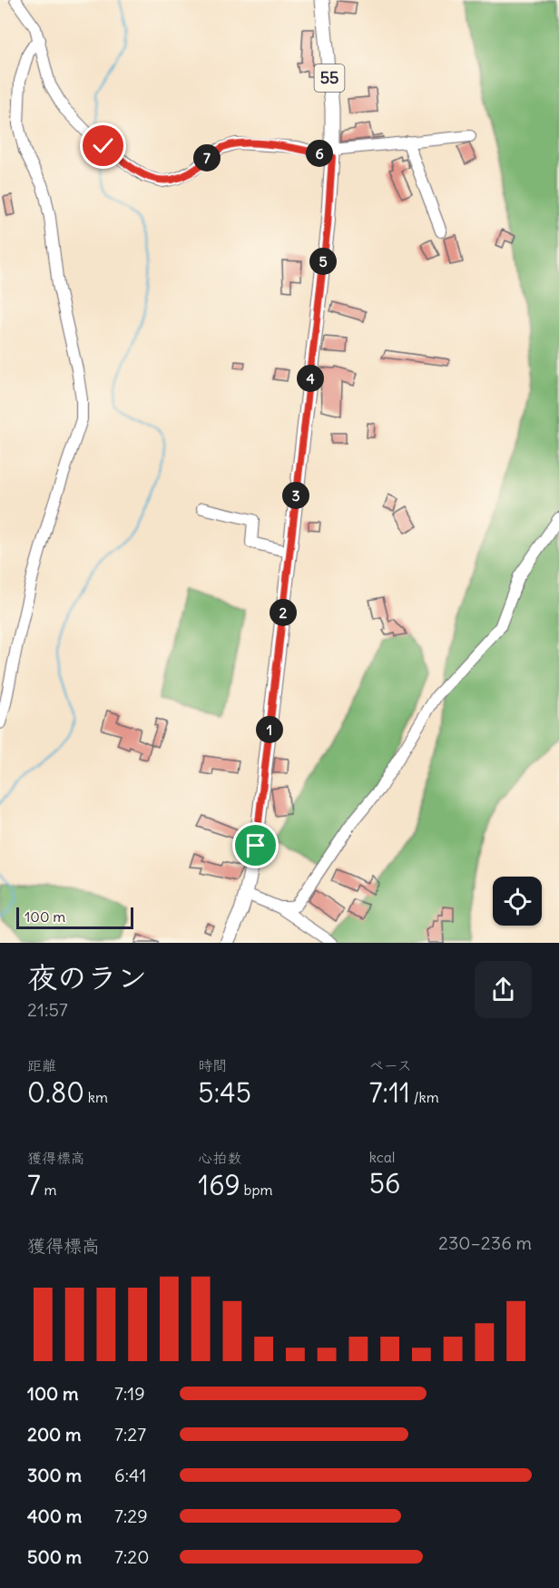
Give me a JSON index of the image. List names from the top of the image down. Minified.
{"streets":{"main road":["55"]},"scale_bar":"100 m","page":{"pins":["6","7","5","4","3","2","1"],"scale":"100 m","heading":["夜のラン","21:57"],"stats":[["距離","0.80 km"],["時間","5:45"],["ペース","7:11 /km"],["獲得標高","7 m"],["心拍数","169 bpm"],["kcal","56"]],"chart":["獲得標高","230–236 m"],"list":[{"name":"100 m","note":"7:19"},{"name":"200 m","note":"7:27"},{"name":"300 m","note":"6:41"},{"name":"400 m","note":"7:29"},{"name":"500 m","note":"7:20"}]}}
